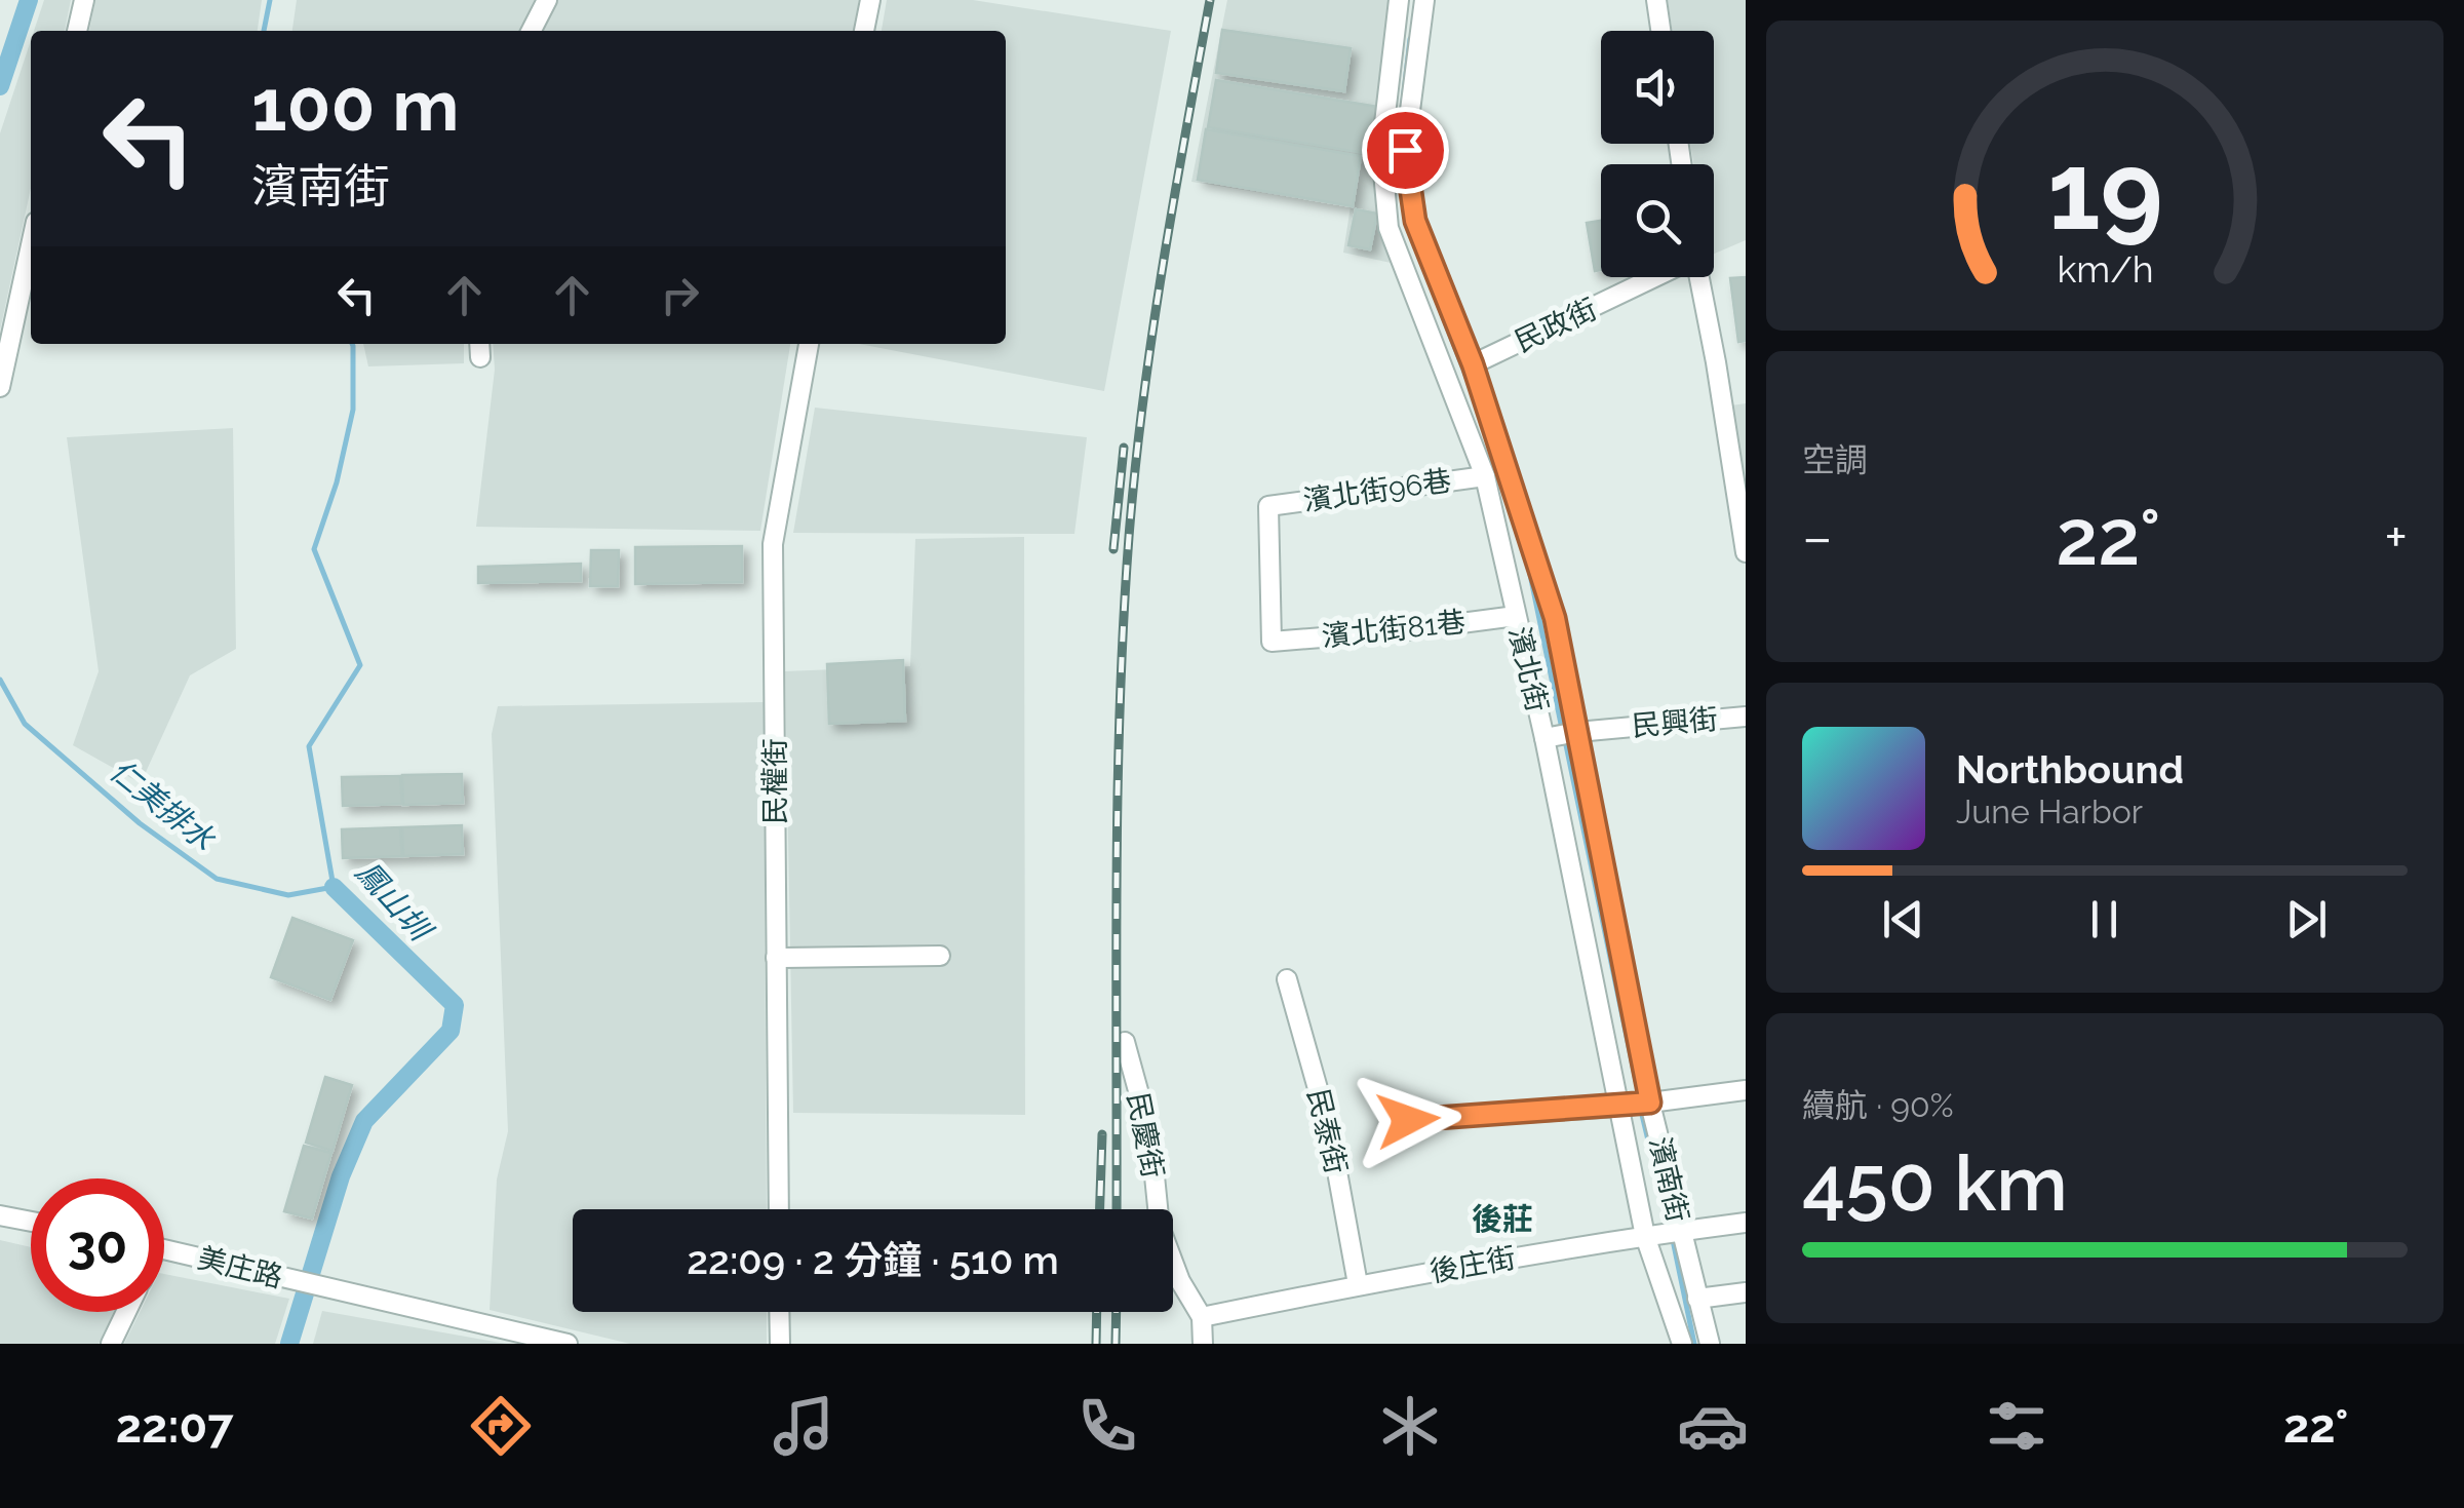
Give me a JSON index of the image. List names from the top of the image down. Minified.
{"streets":{"street":["民政街","濱北街96巷","濱北街81巷","濱北街","民興街","民權街","民泰街","民慶街","濱南街","後庄街","美庄路"]},"crossings":[["民政街","濱南街"],["濱北街96巷","濱北街81巷"],["濱北街96巷","濱北街"],["濱北街81巷","濱北街"],["濱北街","民興街"],["濱北街","濱南街"],["濱北街","後庄街"],["民興街","濱南街"],["民泰街","後庄街"],["民慶街","後庄街"],["濱南街","後庄街"]],"districts":["後莊"],"water":["仁美排水","鳳山圳"],"page":{"turn":["100 m","濱南街"],"tile":["空調",["續航 · 90%","450 km"]],"heat":["−","22°","+"],"song":["Northbound","June Harbor"],"limit":"30","trip":"22:09 · 2 分鐘 · 510 m","tabs":["22:07","22°"],"gauge":["19","km/h"]}}
